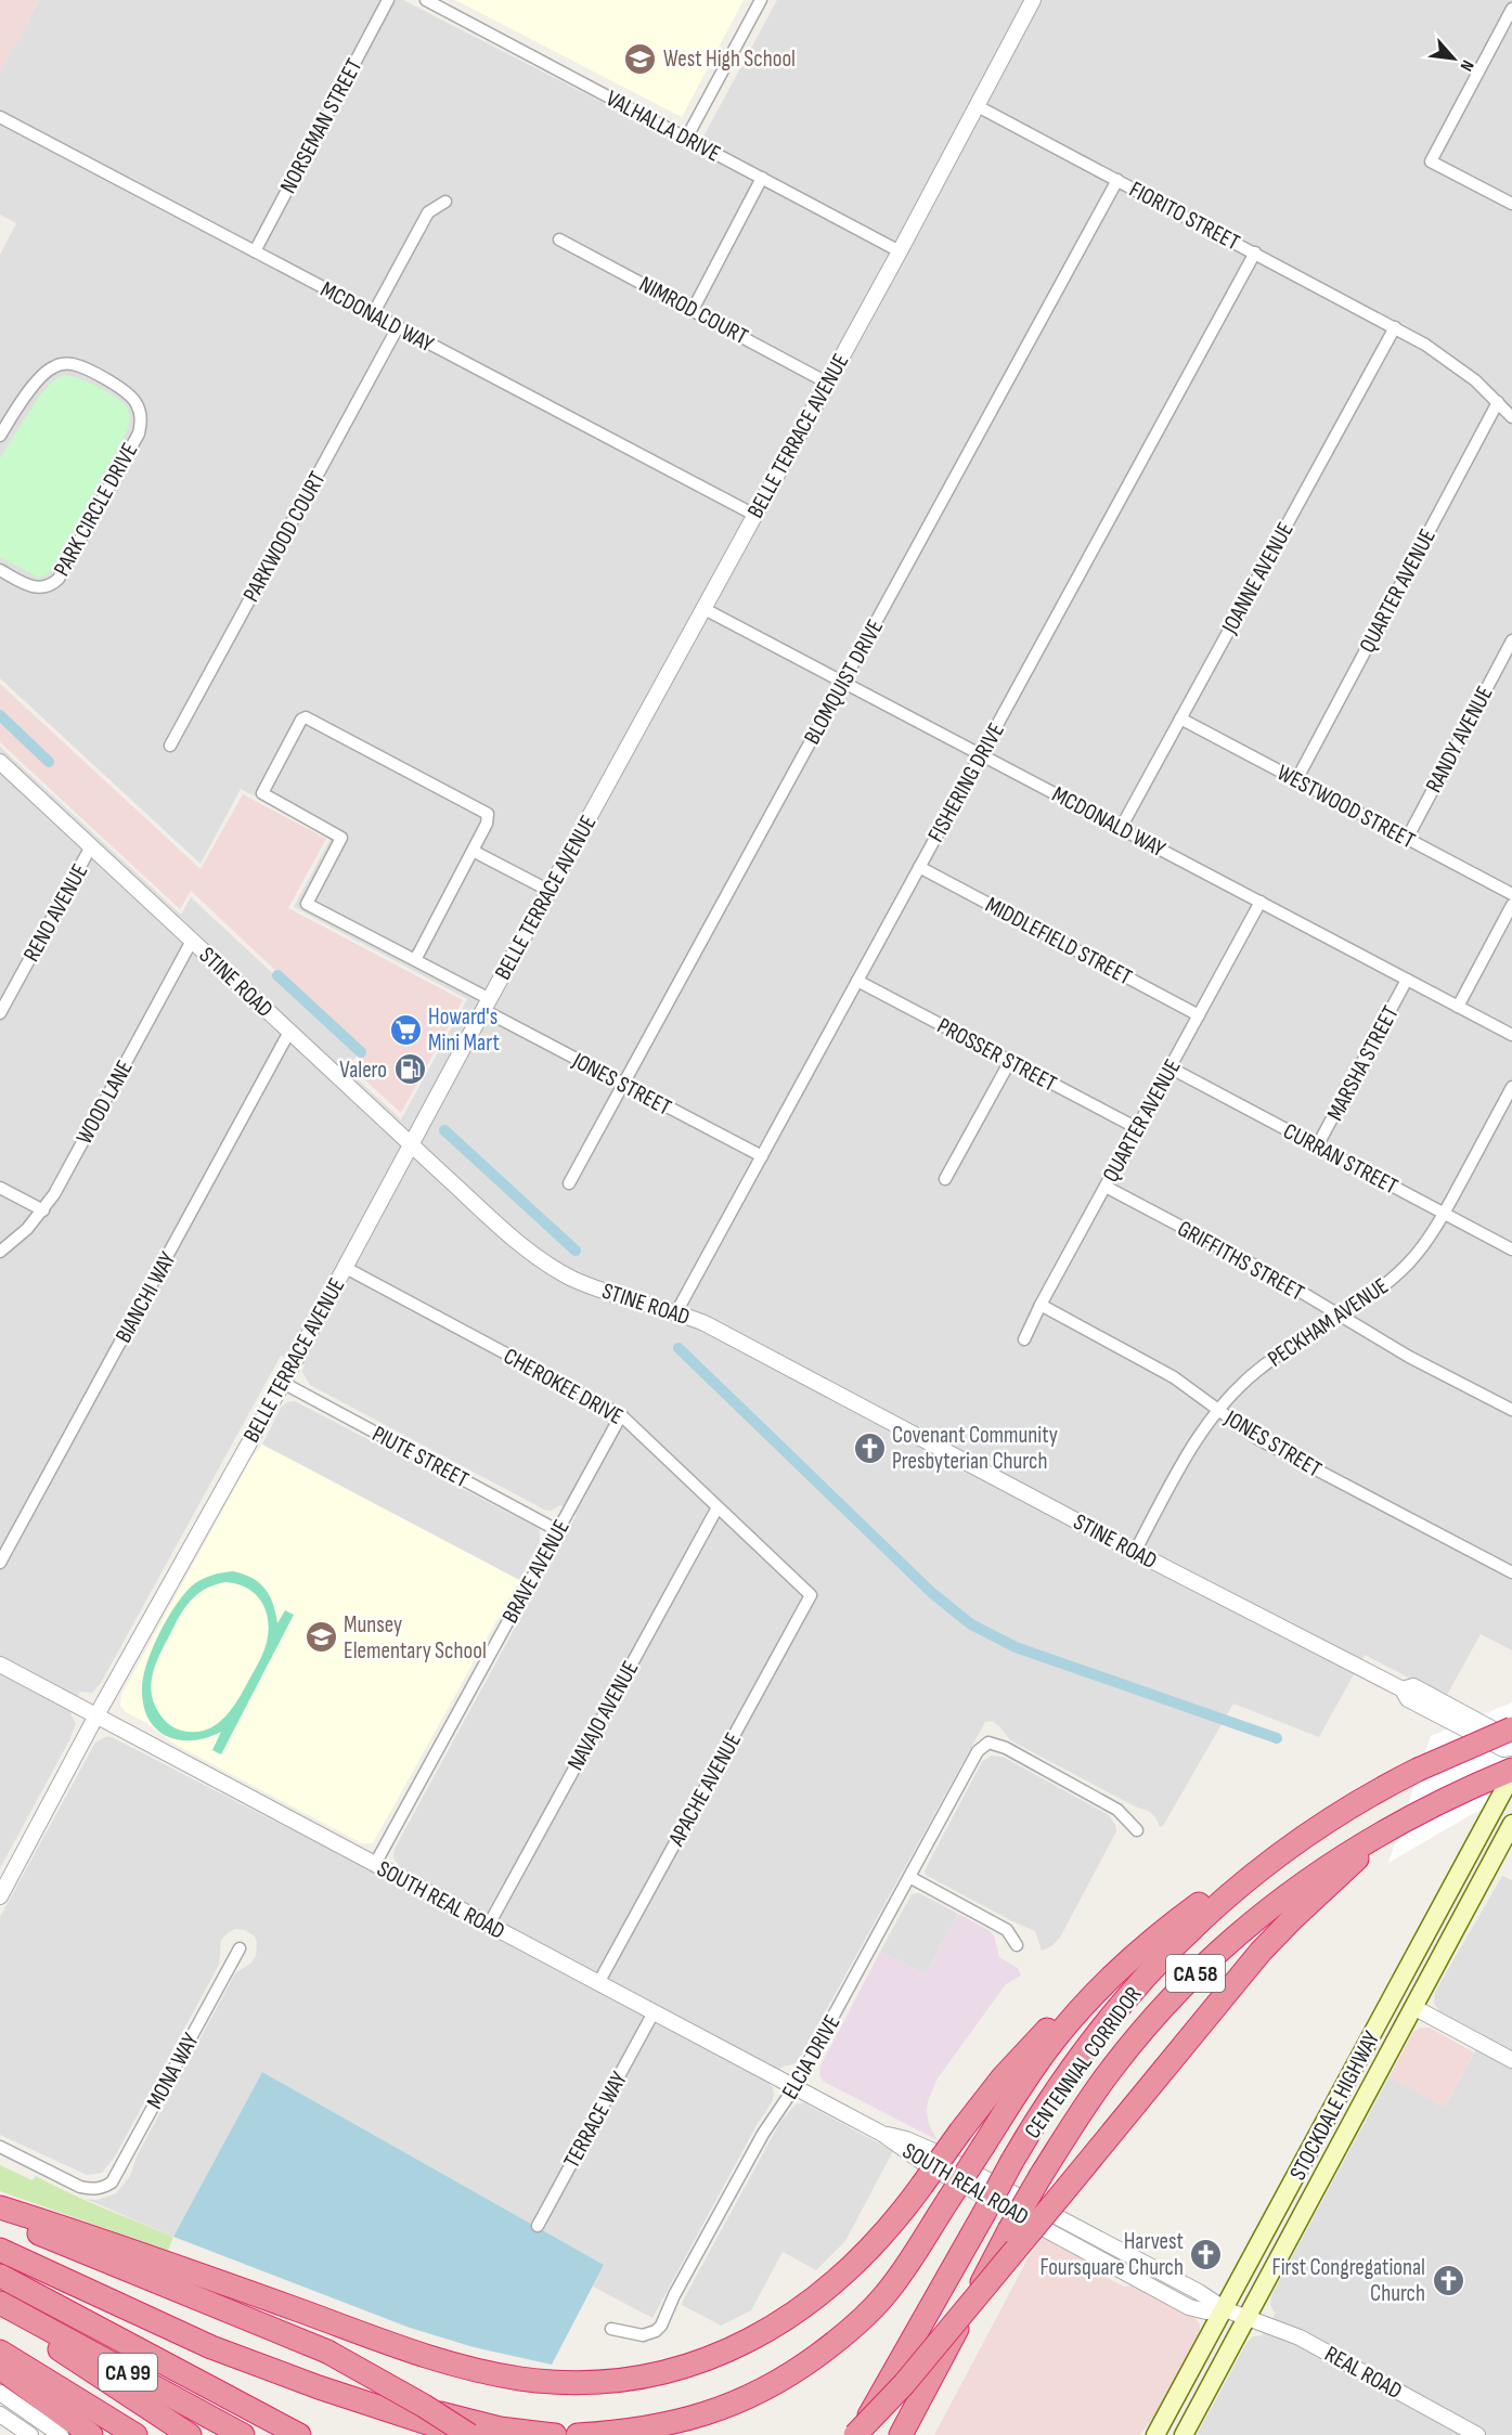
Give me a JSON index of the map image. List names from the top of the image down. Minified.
{"streets":{"highway":["CA 58","CENTENNIAL CORRIDOR","CA 99"],"main road":["STOCKDALE HIGHWAY"],"street":["NORSEMAN STREET","VALHALLA DRIVE","FIORITO STREET","NIMROD COURT","MCDONALD WAY","BELLE TERRACE AVENUE","PARK CIRCLE DRIVE","PARKWOOD COURT","JOANNE AVENUE","QUARTER AVENUE","BLOMQUIST DRIVE","RANDY AVENUE","FISHERING DRIVE","WESTWOOD STREET","RENO AVENUE","MIDDLEFIELD STREET","STINE ROAD","PROSSER STREET","MARSHA STREET","JONES STREET","WOOD LANE","CURRAN STREET","GRIFFITHS STREET","BIANCHI WAY","PECKHAM AVENUE","CHEROKEE DRIVE","PIUTE STREET","BRAVE AVENUE","NAVAJO AVENUE","APACHE AVENUE","SOUTH REAL ROAD","ELCIA DRIVE","MONA WAY","TERRACE WAY","REAL ROAD"]},"crossings":[["NORSEMAN STREET","MCDONALD WAY"],["VALHALLA DRIVE","BELLE TERRACE AVENUE"],["FIORITO STREET","BELLE TERRACE AVENUE"],["FIORITO STREET","JOANNE AVENUE"],["FIORITO STREET","QUARTER AVENUE"],["FIORITO STREET","BLOMQUIST DRIVE"],["FIORITO STREET","FISHERING DRIVE"],["NIMROD COURT","BELLE TERRACE AVENUE"],["MCDONALD WAY","BELLE TERRACE AVENUE"],["MCDONALD WAY","PARKWOOD COURT"],["MCDONALD WAY","JOANNE AVENUE"],["MCDONALD WAY","QUARTER AVENUE"],["MCDONALD WAY","BLOMQUIST DRIVE"],["MCDONALD WAY","FISHERING DRIVE"],["MCDONALD WAY","MARSHA STREET"],["BELLE TERRACE AVENUE","STINE ROAD"],["BELLE TERRACE AVENUE","JONES STREET"],["BELLE TERRACE AVENUE","CHEROKEE DRIVE"],["BELLE TERRACE AVENUE","PIUTE STREET"],["BELLE TERRACE AVENUE","SOUTH REAL ROAD"],["JOANNE AVENUE","WESTWOOD STREET"],["QUARTER AVENUE","WESTWOOD STREET"],["QUARTER AVENUE","MIDDLEFIELD STREET"],["QUARTER AVENUE","PROSSER STREET"],["QUARTER AVENUE","JONES STREET"],["QUARTER AVENUE","CURRAN STREET"],["QUARTER AVENUE","GRIFFITHS STREET"],["BLOMQUIST DRIVE","JONES STREET"],["RANDY AVENUE","WESTWOOD STREET"],["FISHERING DRIVE","MIDDLEFIELD STREET"],["FISHERING DRIVE","STINE ROAD"],["FISHERING DRIVE","PROSSER STREET"],["FISHERING DRIVE","JONES STREET"],["RENO AVENUE","STINE ROAD"],["STINE ROAD","WOOD LANE"],["STINE ROAD","BIANCHI WAY"],["STINE ROAD","PECKHAM AVENUE"],["MARSHA STREET","CURRAN STREET"],["JONES STREET","PECKHAM AVENUE"],["CURRAN STREET","PECKHAM AVENUE"],["GRIFFITHS STREET","PECKHAM AVENUE"],["CHEROKEE DRIVE","BRAVE AVENUE"],["CHEROKEE DRIVE","NAVAJO AVENUE"],["CHEROKEE DRIVE","APACHE AVENUE"],["PIUTE STREET","BRAVE AVENUE"],["BRAVE AVENUE","SOUTH REAL ROAD"],["NAVAJO AVENUE","SOUTH REAL ROAD"],["APACHE AVENUE","SOUTH REAL ROAD"],["SOUTH REAL ROAD","ELCIA DRIVE"],["SOUTH REAL ROAD","STOCKDALE HIGHWAY"],["SOUTH REAL ROAD","TERRACE WAY"],["SOUTH REAL ROAD","REAL ROAD"],["STOCKDALE HIGHWAY","REAL ROAD"]],"places":{"school or university":["West High School","Munsey Elementary School"],"supermarket":["Howard's Mini Mart"],"fuel station":["Valero"],"church":["Covenant Community Presbyterian Church","Harvest Foursquare Church","First Congregational Church"]},"north":"bottom right"}
